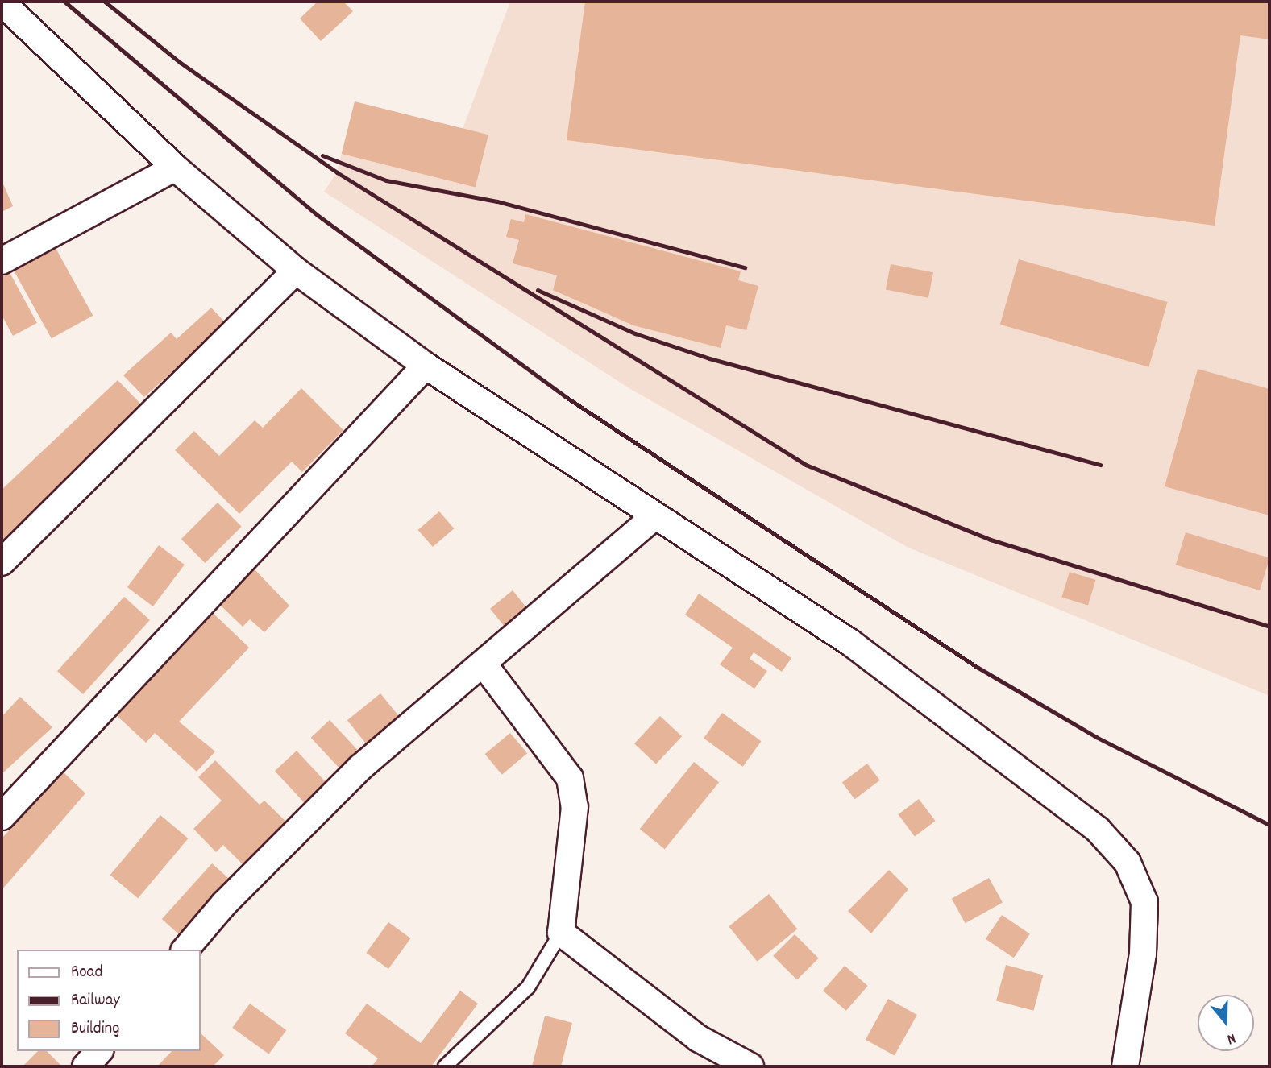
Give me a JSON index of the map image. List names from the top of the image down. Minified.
{"legend":["Road","Railway","Building"],"north":"bottom"}
